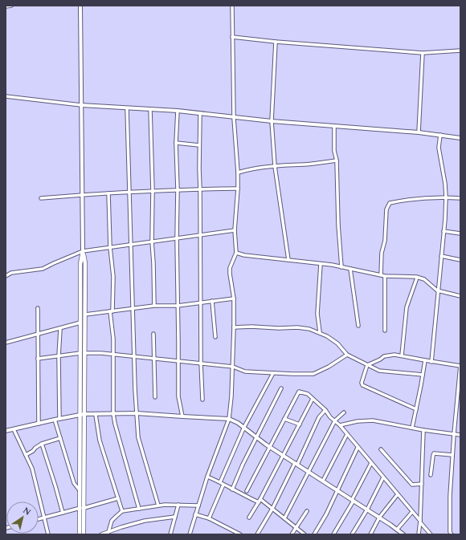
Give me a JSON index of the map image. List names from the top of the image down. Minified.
{"north":"top right"}
